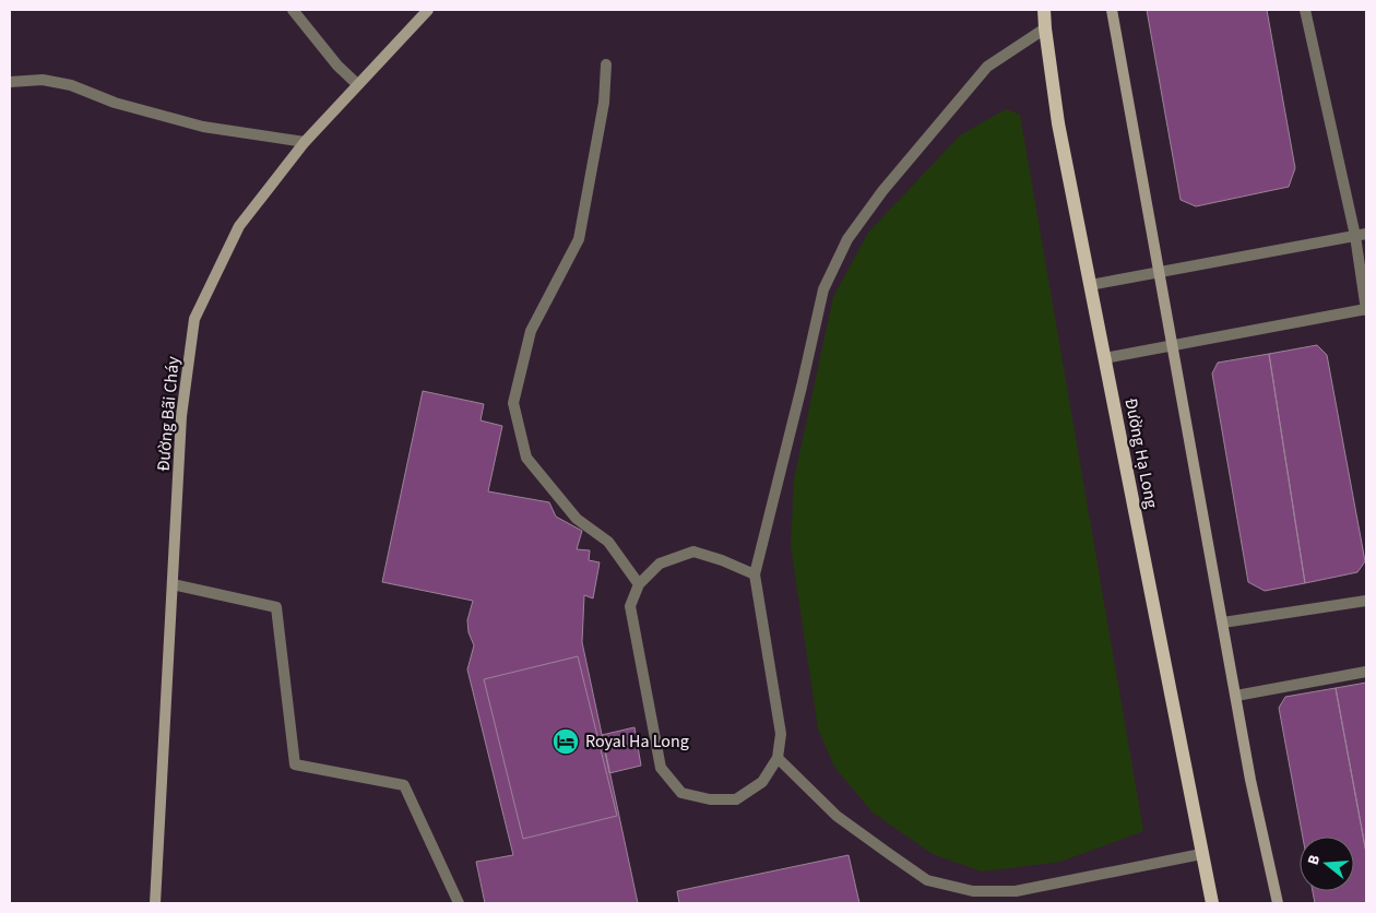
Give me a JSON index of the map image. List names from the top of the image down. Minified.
{"streets":{"main road":["Đường Bãi Cháy","Đường Hạ Long"]},"places":{"hotel":["Royal Ha Long"]},"north":"left"}
